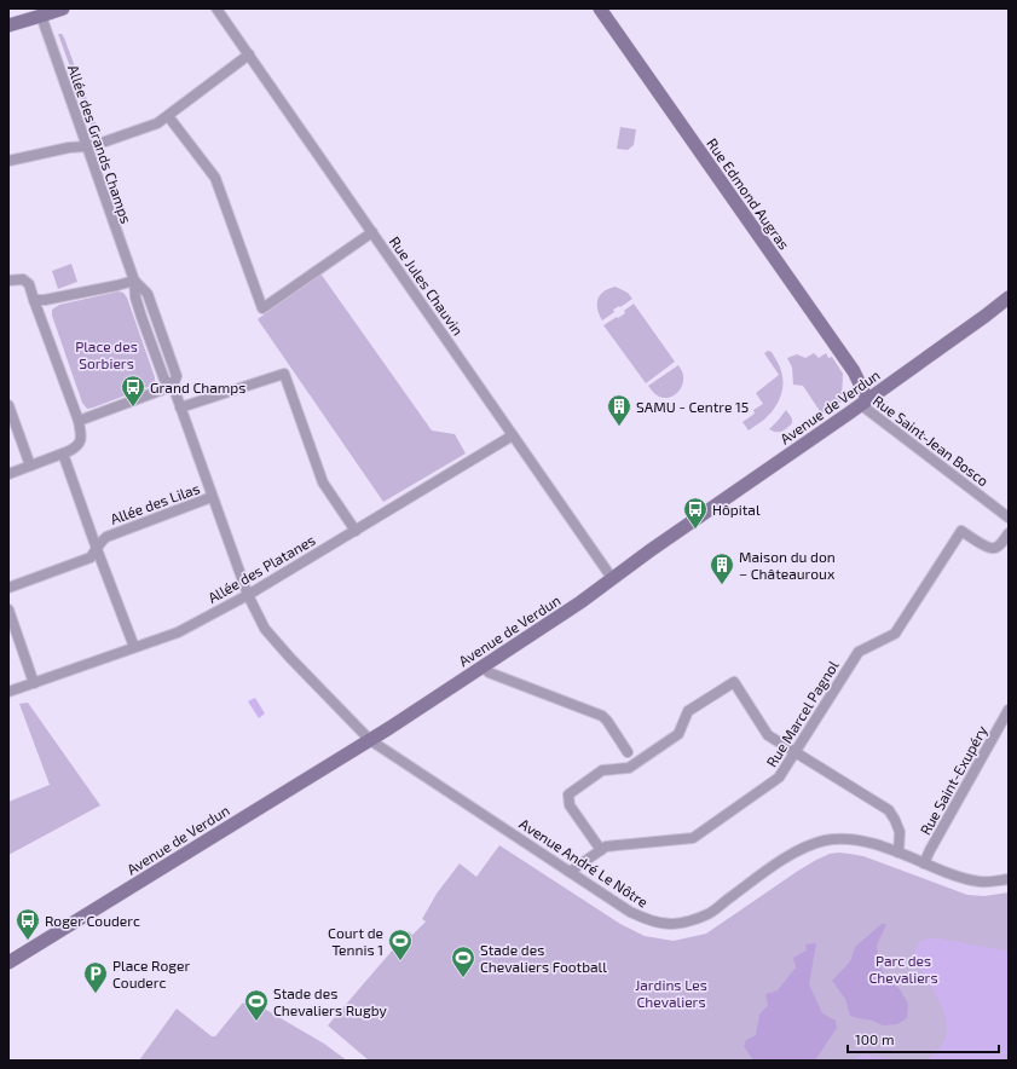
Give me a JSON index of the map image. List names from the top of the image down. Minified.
{"streets":{"main road":["Rue Edmond Augras","Avenue de Verdun"],"street":["Allée des Grands Champs","Rue Jules Chauvin","Rue Saint-Jean Bosco","Allée des Lilas","Allée des Platanes","Rue Marcel Pagnol","Rue Saint-Exupéry","Avenue André Le Nôtre"]},"crossings":[["Allée des Grands Champs","Avenue de Verdun"],["Allée des Grands Champs","Allée des Lilas"],["Allée des Grands Champs","Allée des Platanes"],["Allée des Grands Champs","Avenue André Le Nôtre"],["Rue Edmond Augras","Avenue de Verdun"],["Rue Edmond Augras","Rue Saint-Jean Bosco"],["Rue Jules Chauvin","Avenue de Verdun"],["Rue Jules Chauvin","Allée des Platanes"],["Avenue de Verdun","Rue Saint-Jean Bosco"],["Avenue de Verdun","Avenue André Le Nôtre"],["Rue Marcel Pagnol","Avenue André Le Nôtre"],["Rue Saint-Exupéry","Avenue André Le Nôtre"]],"parks":["Place des Sorbiers","Parc des Chevaliers","Jardins Les Chevaliers"],"places":{"bus stop":["Grand Champs","Hôpital","Roger Couderc"],"building":["SAMU - Centre 15","Maison du don – Châteauroux"],"sports":["Court de Tennis 1","Stade des Chevaliers Football","Stade des Chevaliers Rugby"],"parking":["Place Roger Couderc"]},"scale_bar":"100 m"}
